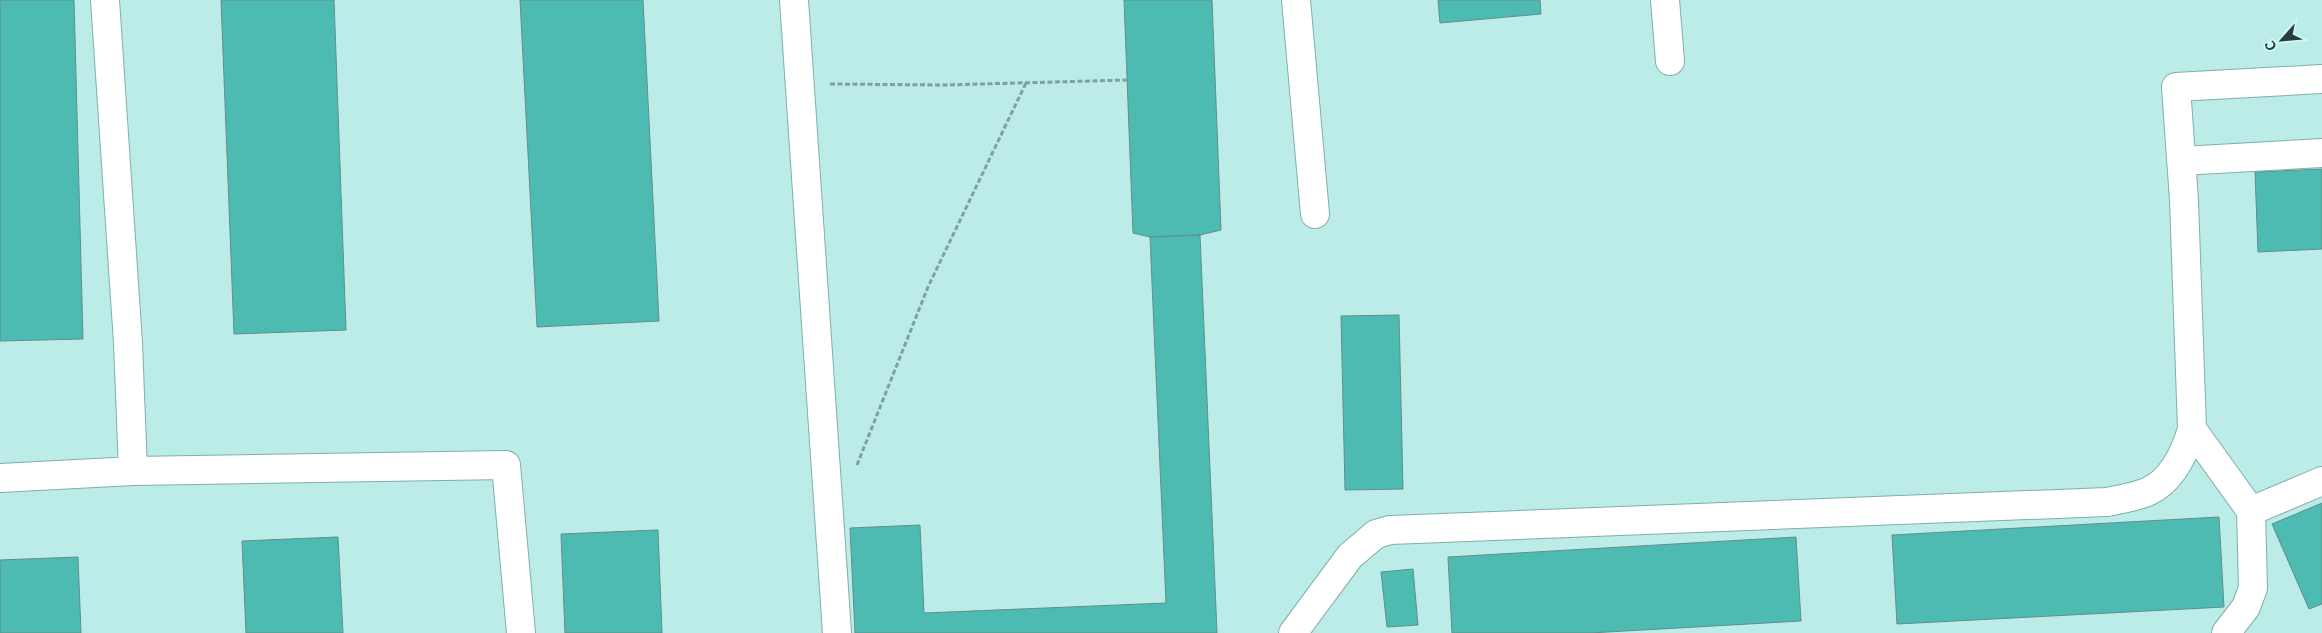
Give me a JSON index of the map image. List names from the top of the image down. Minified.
{"north":"bottom left"}
